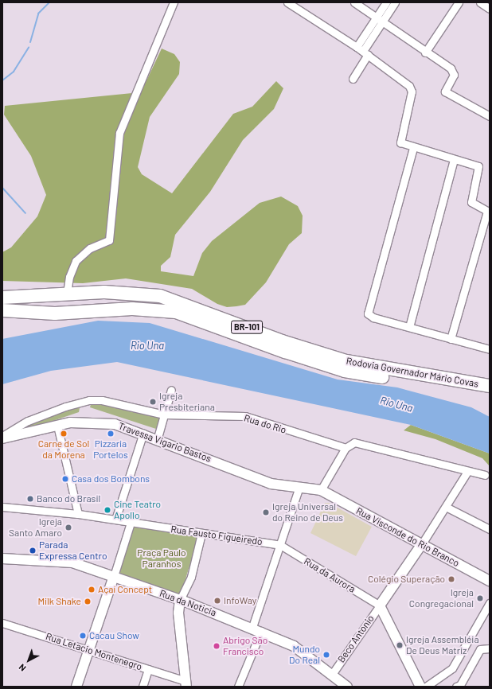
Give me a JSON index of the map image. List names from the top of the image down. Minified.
{"streets":{"highway":["BR-101","Rodovia Governador Mário Covas"],"main road":["Travessa Vigario Bastos","Rua Visconde do Rio Branco","Rua da Noticia"],"street":["Rua do Rio","Rua Fausto Figueiredo","Rua da Aurora","Beco Antonio","Rua Letacio Montenegro"]},"crossings":[["Rua do Rio","Travessa Vigario Bastos"],["Travessa Vigario Bastos","Rua Visconde do Rio Branco"],["Rua Fausto Figueiredo","Rua da Aurora"],["Rua da Aurora","Beco Antonio"],["Rua da Noticia","Beco Antonio"]],"water":["Rio Una"],"parks":["Praça Paulo Paranhos"],"places":["Igreja Presbiteriana","Carne de Sol da Morena","Pizzaria Portelos","Casa dos Bombons","Banco do Brasil","Cine Teatro Apollo","Igreja Universal do Reino de Deus","Igreja Santo Amaro","Parada Expressa Centro","Colégio Superação","Açaí Concept","Igreja Congregacional","InfoWay","Milk Shake","Cacau Show","Igreja Assembléia De Deus Matriz","Abrigo São Francisco","Mundo Do Real"],"north":"bottom left"}
